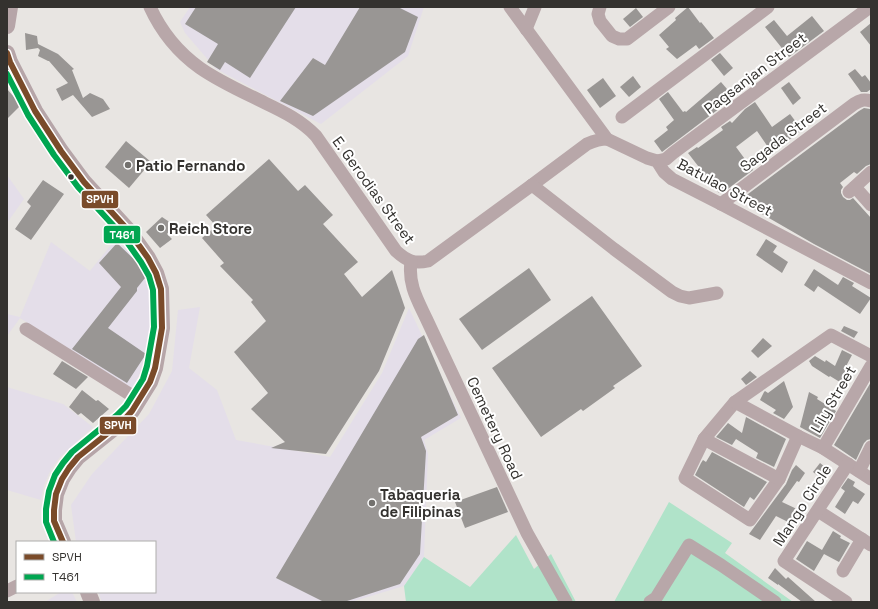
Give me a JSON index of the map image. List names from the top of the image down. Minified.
{"streets":{"street":["Pagsanjan Street","Sagada Street","Batulao Street","E. Gerodias Street","Lily Street","Cemetery Road","Mango Circle"]},"crossings":[["Pagsanjan Street","Batulao Street"],["Sagada Street","Batulao Street"],["Batulao Street","E. Gerodias Street"],["E. Gerodias Street","Cemetery Road"]],"places":["Patio Fernando","Reich Store","Tabaqueria de Filipinas"],"lines":["transit line SPVH","transit line T461"],"legend":["SPVH","T461"]}
